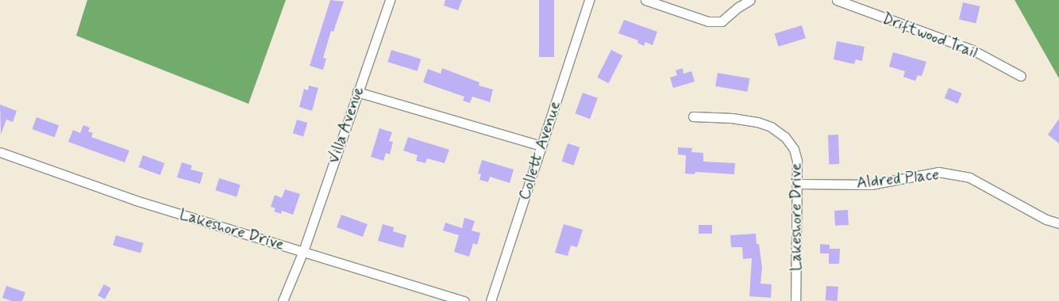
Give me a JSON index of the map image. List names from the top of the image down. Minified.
{"streets":{"street":["Driftwood Trail","Villa Avenue","Collett Avenue","Aldred Place","Lakeshore Drive"]},"crossings":[["Villa Avenue","Lakeshore Drive"],["Aldred Place","Lakeshore Drive"]]}
